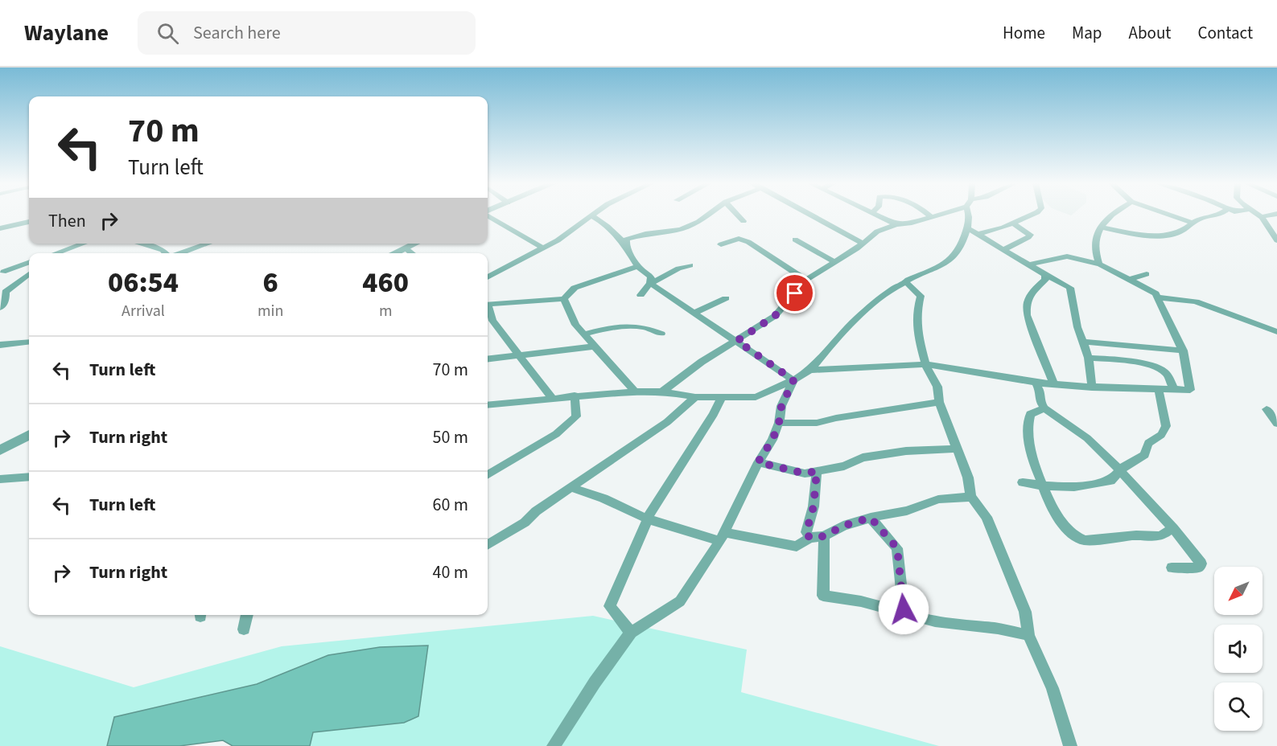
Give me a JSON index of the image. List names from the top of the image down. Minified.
{"north":"bottom left","page":{"header":"Waylane","search":"Search here","nav":["Home","Map","About","Contact"],"turn":["70 m","Turn left"],"then":"Then","eta":["06:54","Arrival","6","min","460","m"],"list":[{"name":"Turn left","value":"70 m"},{"name":"Turn right","value":"50 m"},{"name":"Turn left","value":"60 m"},{"name":"Turn right","value":"40 m"}]}}
